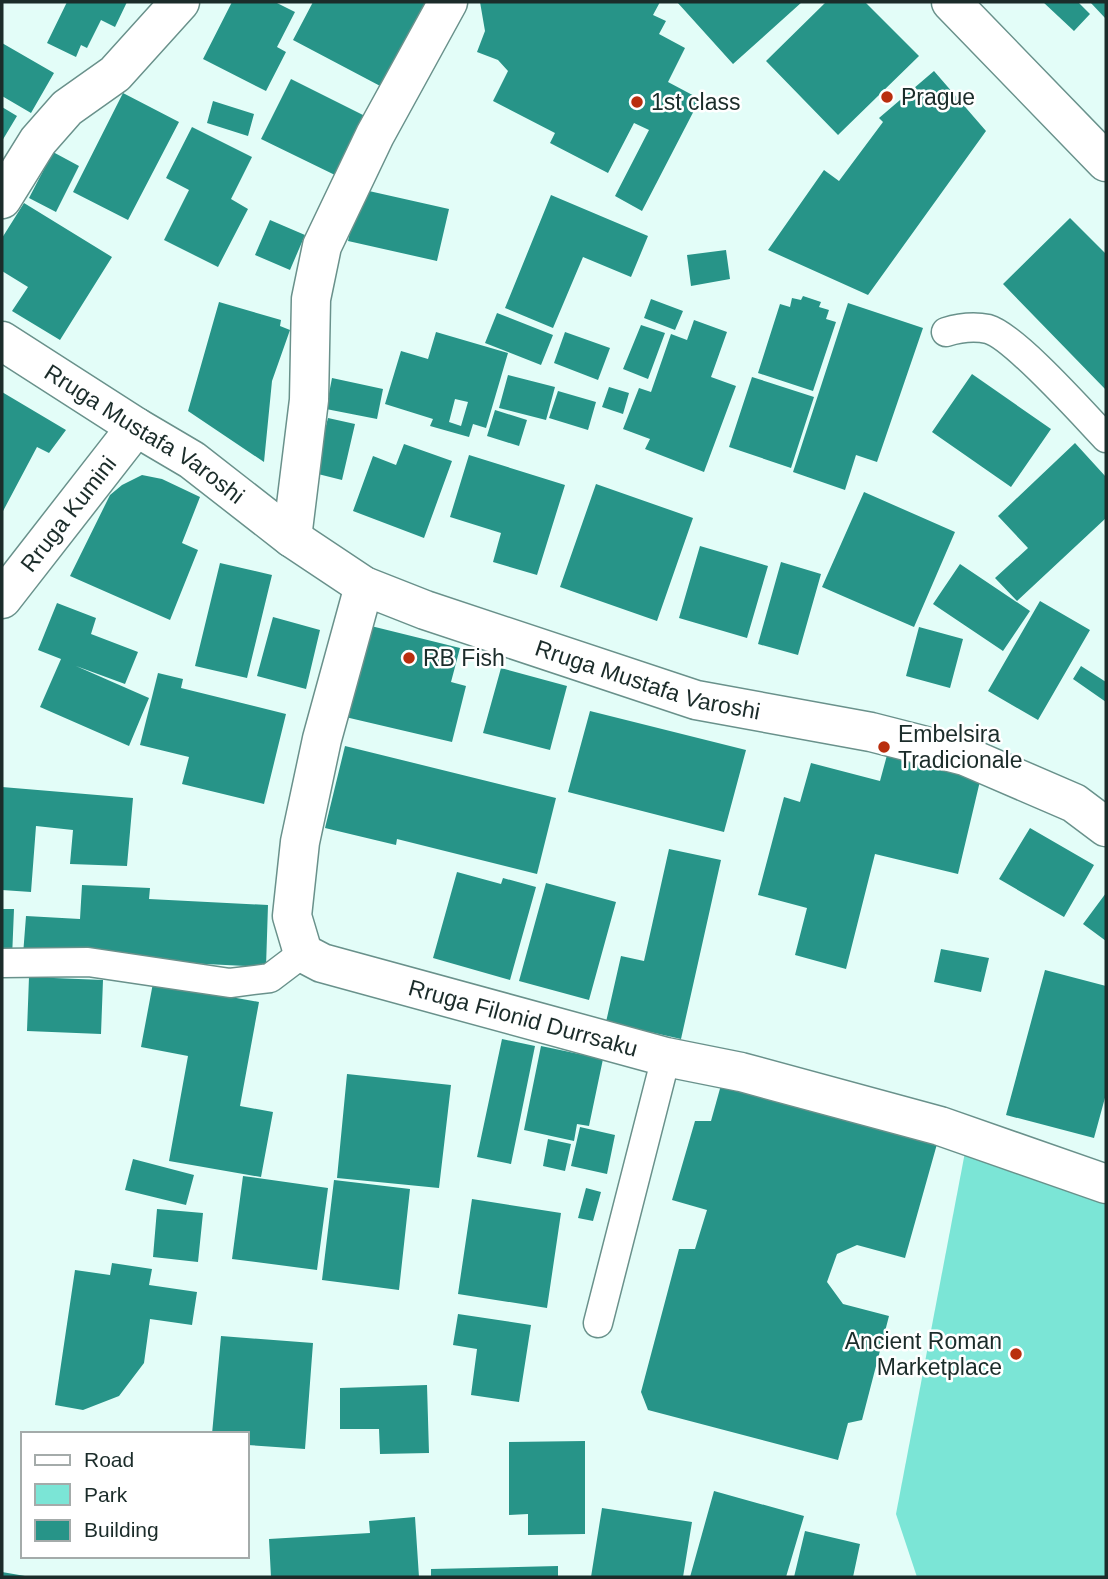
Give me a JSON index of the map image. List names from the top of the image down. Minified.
{"streets":{"street":["Rruga Mustafa Varoshi","Rruga Kumini","Rruga Filonid Durrsaku"]},"crossings":[["Rruga Mustafa Varoshi","Rruga Kumini"]],"places":["Prague","1st class","RB Fish","Embelsira Tradicionale","Ancient Roman Marketplace"],"legend":["Road","Park","Building"]}
